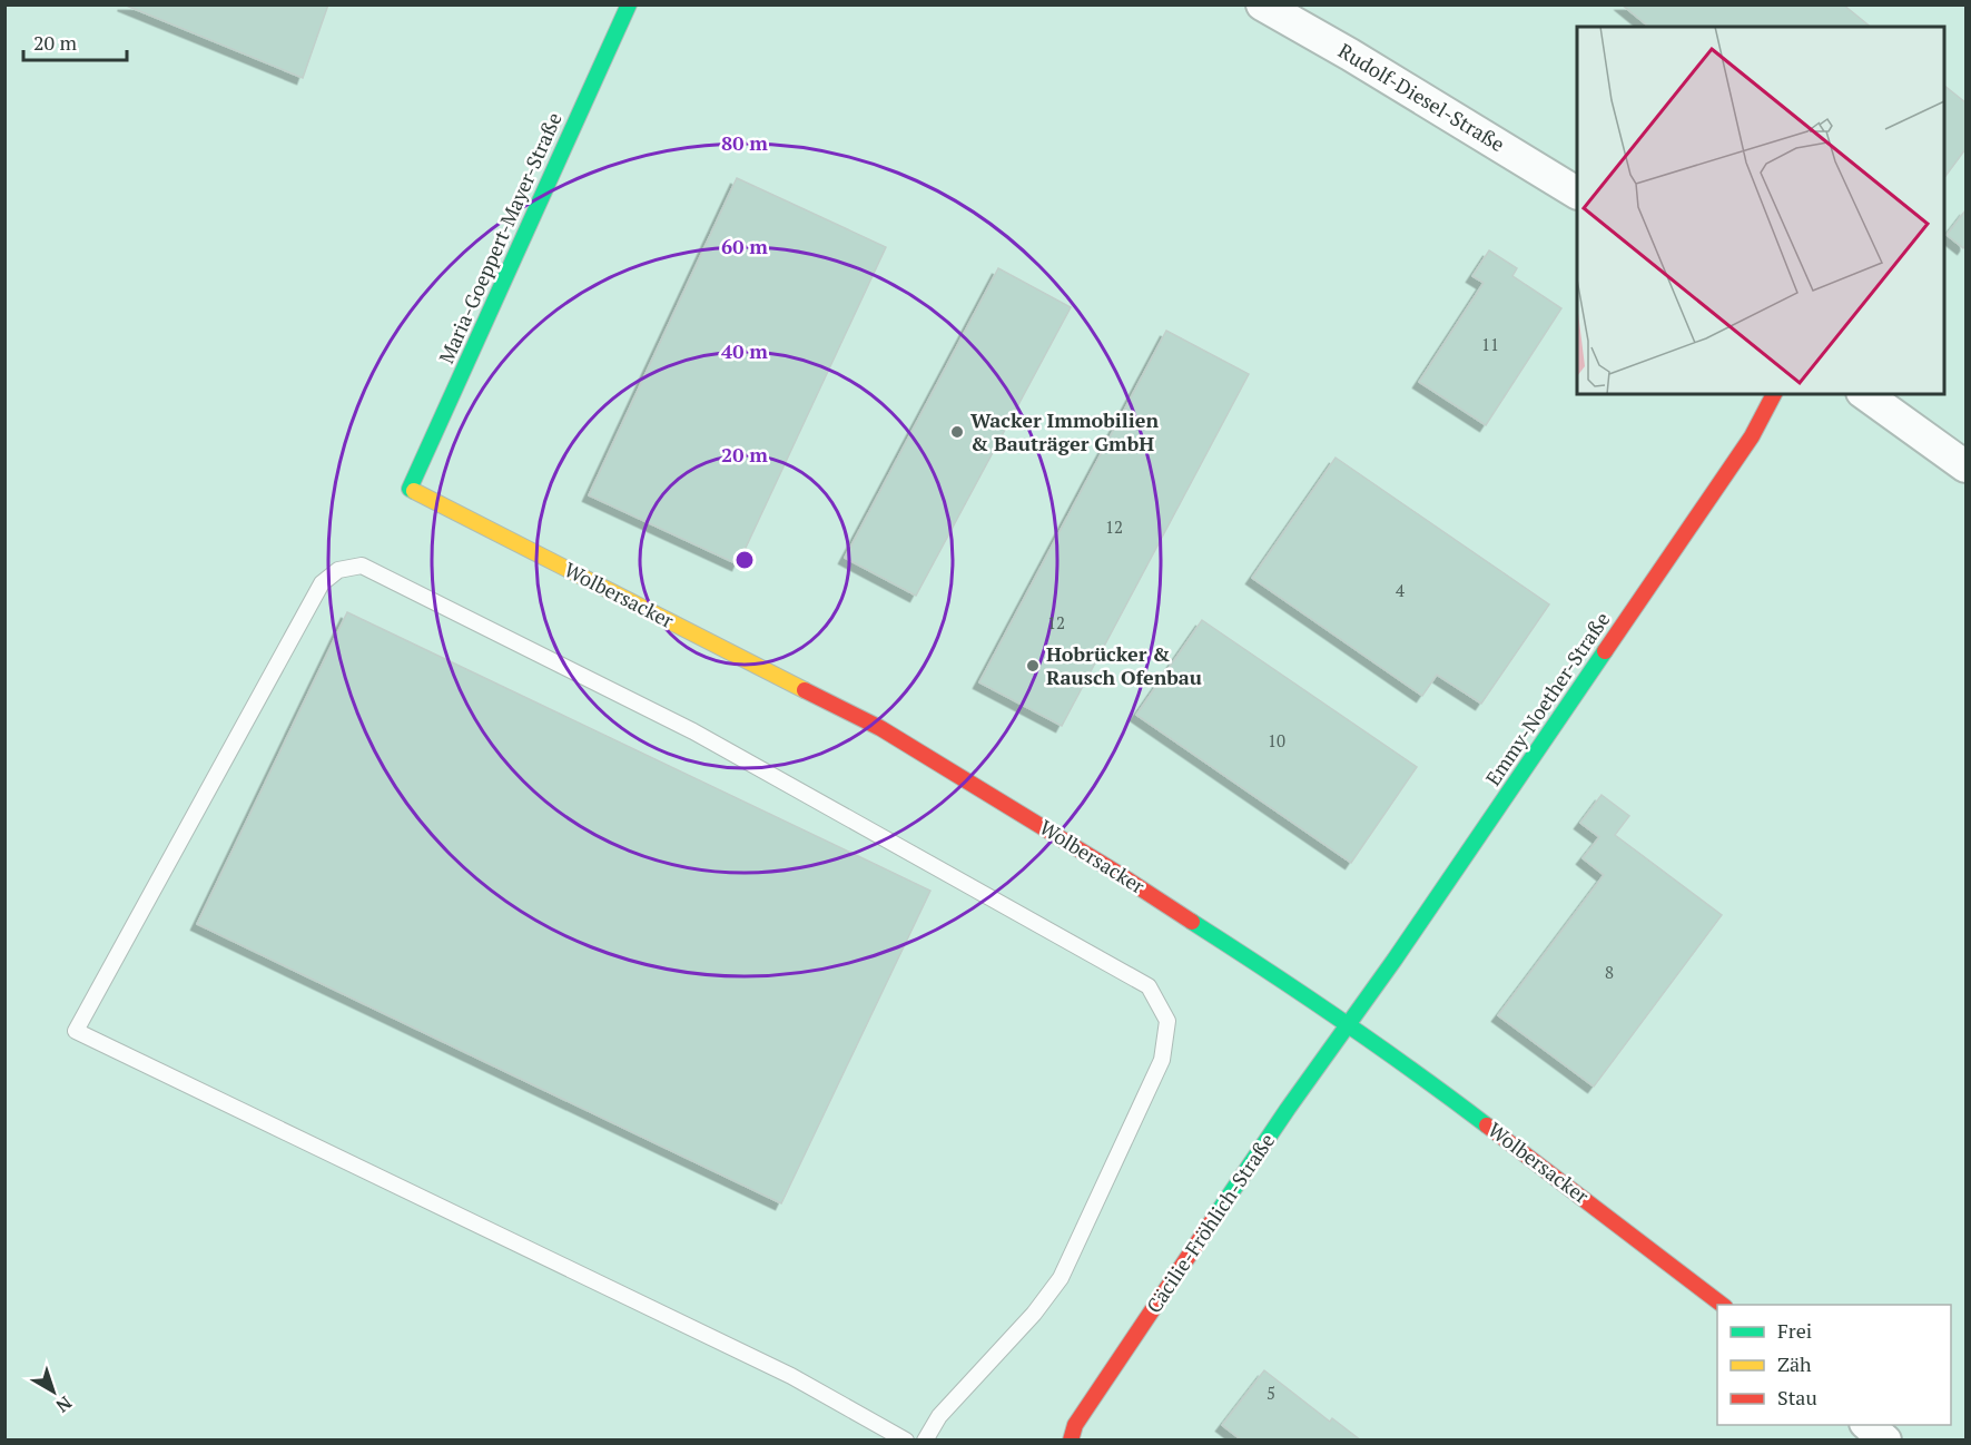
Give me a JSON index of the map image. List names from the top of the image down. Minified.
{"streets":{"street":["Rudolf-Diesel-Straße","Maria-Goeppert-Mayer-Straße","Wolbersacker","Emmy-Noether-Straße","Cäcilie-Fröhlich-Straße"]},"crossings":[["Maria-Goeppert-Mayer-Straße","Wolbersacker"],["Wolbersacker","Emmy-Noether-Straße"],["Wolbersacker","Cäcilie-Fröhlich-Straße"],["Emmy-Noether-Straße","Cäcilie-Fröhlich-Straße"]],"places":["Wacker Immobilien & Bauträger GmbH","Hobrücker & Rausch Ofenbau"],"house_numbers":["11","12","4","12","10","8","5"],"legend":["Frei","Zäh","Stau"],"scale_bar":"20 m","north":"bottom right","rings":["80 m","60 m","40 m","20 m"]}
